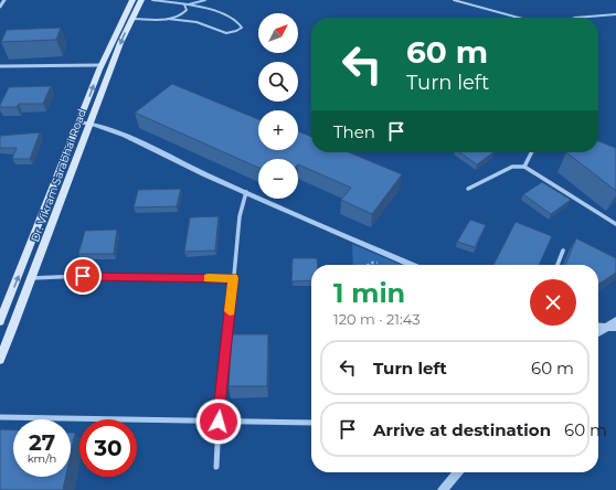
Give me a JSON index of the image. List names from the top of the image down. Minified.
{"streets":{"main road":["Dr. Vikram Sarabhai Road"]},"north":"top right","page":{"map_buttons":["+","−"],"turn":["60 m","Turn left"],"then":"Then","heading":["1 min","120 m · 21:43"],"list":[{"name":"Turn left","value":"60 m"},{"name":"Arrive at destination","value":"60 m"}],"speed":"27 km/h","limit":"30"}}
